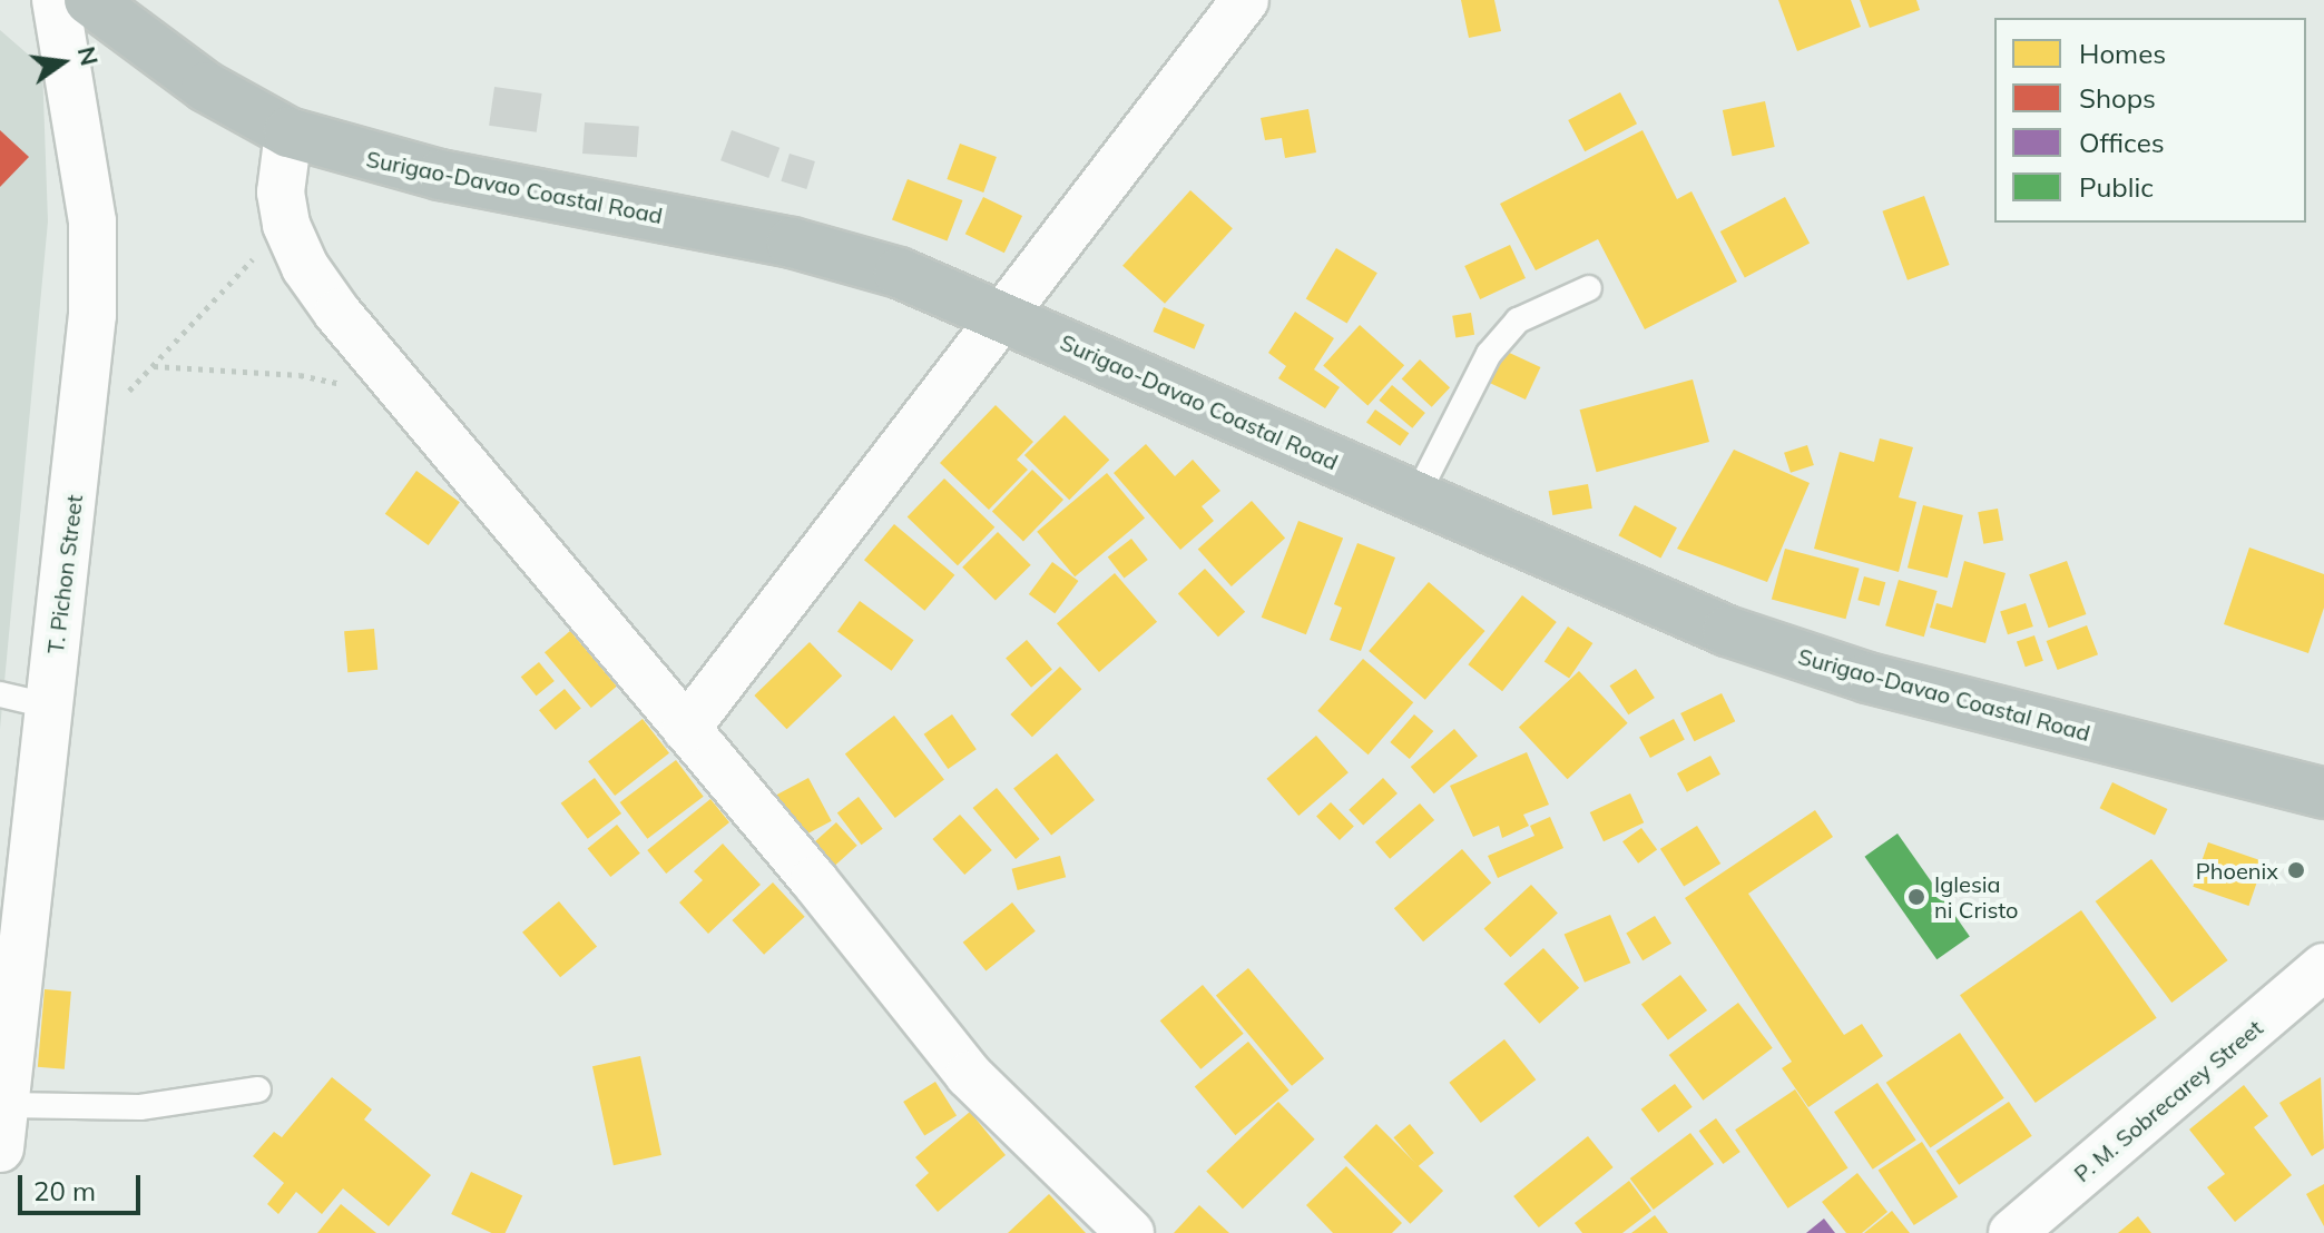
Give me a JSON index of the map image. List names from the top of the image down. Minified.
{"streets":{"highway":["Surigao-Davao Coastal Road"],"street":["T. Pichon Street","P. M. Sobrecarey Street"]},"places":["Phoenix","Iglesia ni Cristo"],"legend":["Homes","Shops","Offices","Public"],"scale_bar":"20 m","north":"right"}
